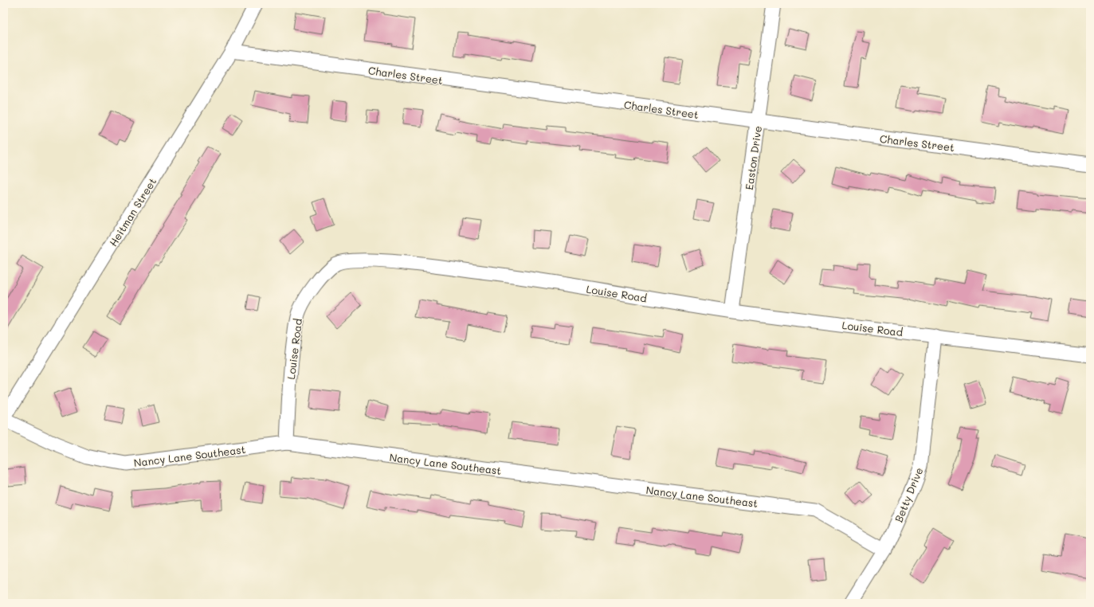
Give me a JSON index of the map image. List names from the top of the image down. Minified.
{"streets":{"street":["Charles Street","Easton Drive","Heitman Street","Louise Road","Nancy Lane Southeast","Betty Drive"]},"crossings":[["Charles Street","Easton Drive"],["Charles Street","Heitman Street"],["Easton Drive","Louise Road"],["Heitman Street","Nancy Lane Southeast"],["Louise Road","Nancy Lane Southeast"],["Louise Road","Betty Drive"],["Nancy Lane Southeast","Betty Drive"]]}
